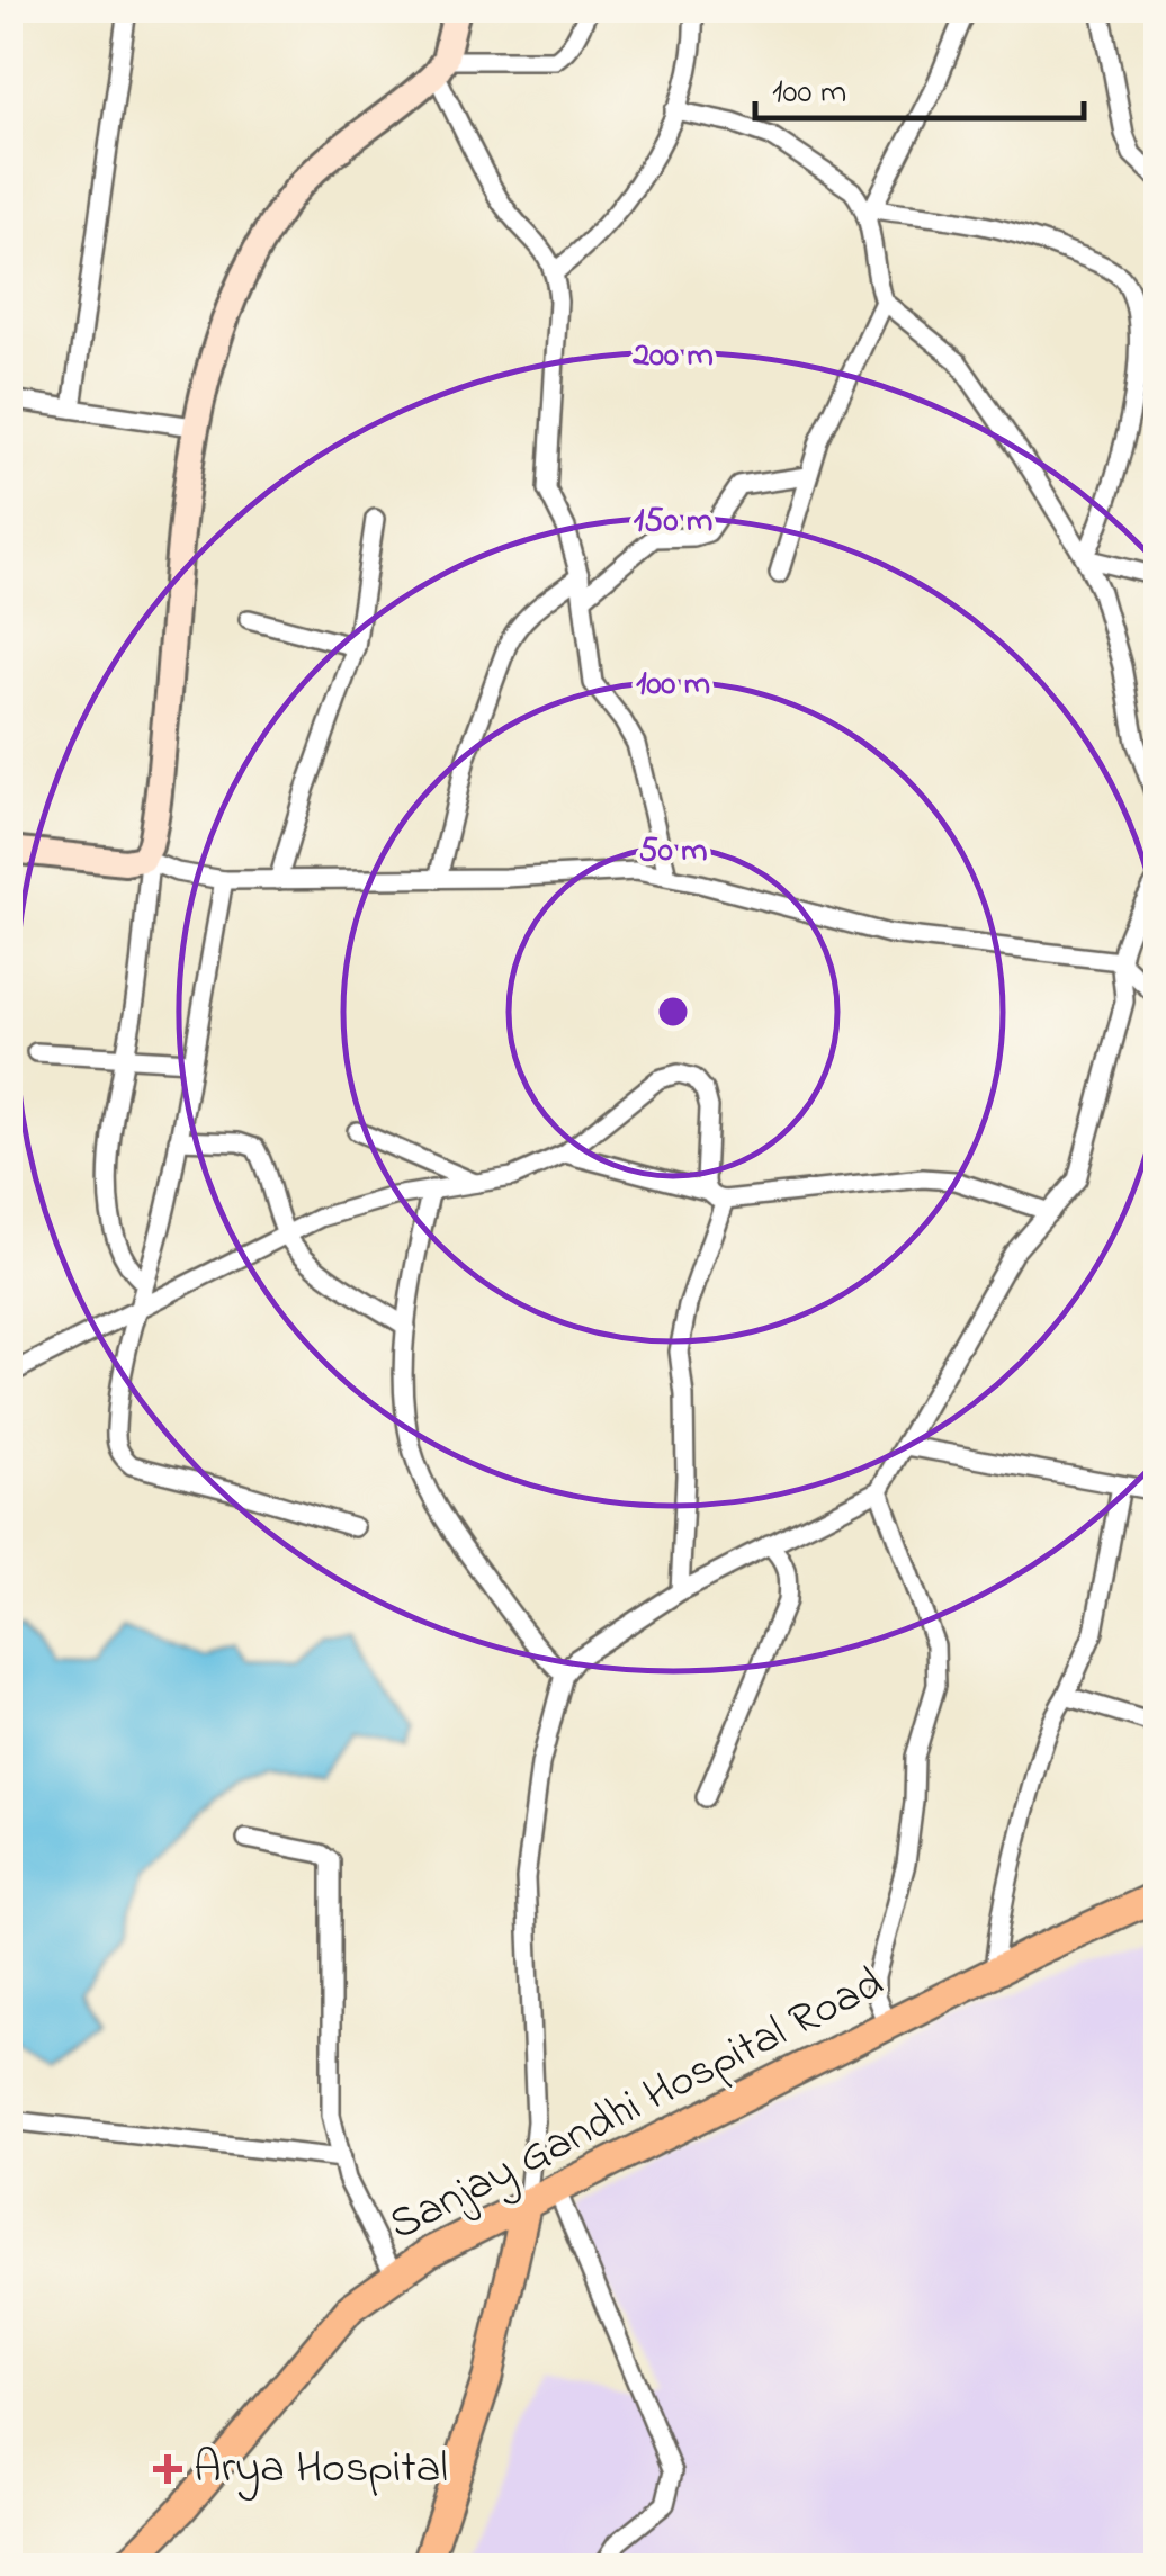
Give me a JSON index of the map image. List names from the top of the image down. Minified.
{"streets":{"main road":["Sanjay Gandhi Hospital Road"]},"places":{"health":["Arya Hospital"]},"scale_bar":"100 m","rings":["200 m","150 m","100 m","50 m"]}
